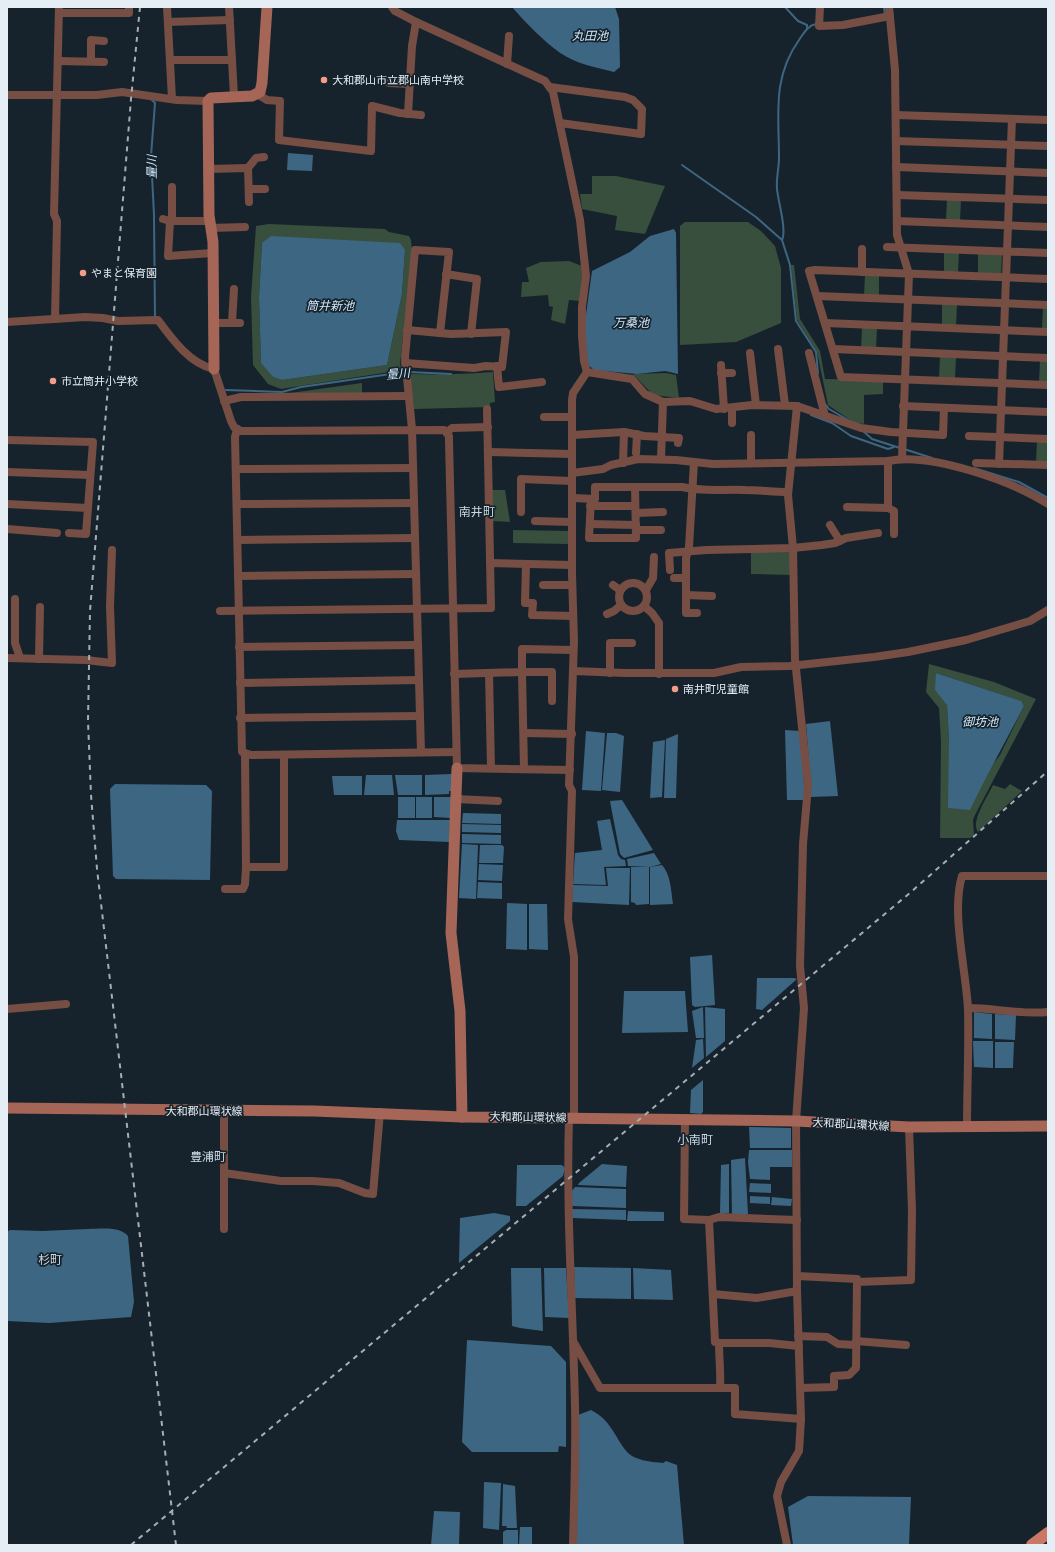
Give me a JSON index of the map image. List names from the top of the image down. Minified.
{"streets":{"main road":["大和郡山環状線"]},"districts":["南井町","小南町","豊浦町","杉町"],"water":["丸田池","量川","筒井新池","万桑池","御坊池"],"places":["大和郡山市立郡山南中学校","やまと保育園","市立筒井小学校","南井町児童館"]}
